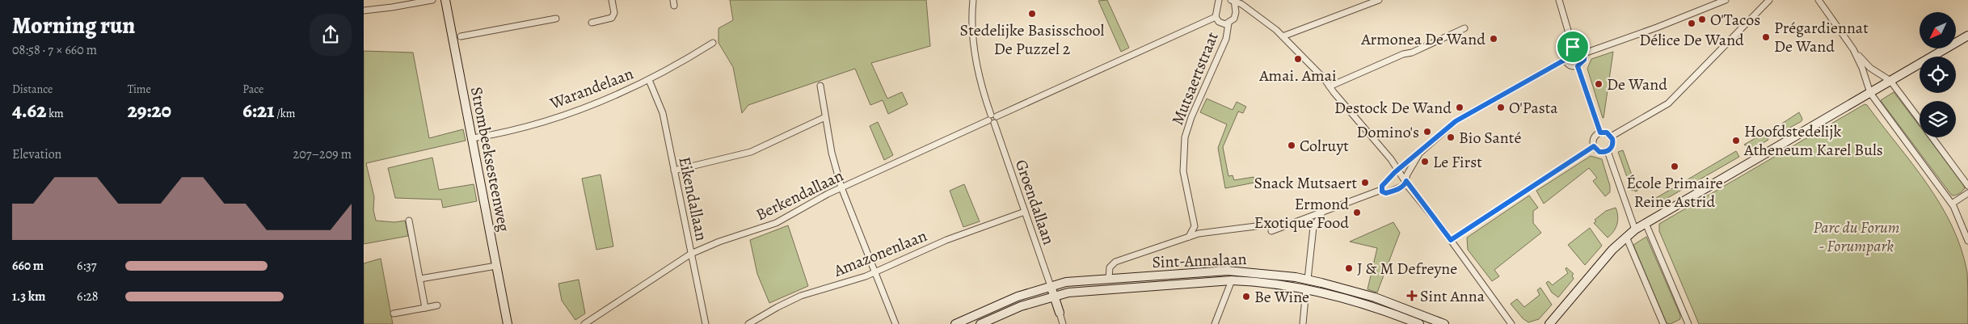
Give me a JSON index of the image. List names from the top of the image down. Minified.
{"streets":{"main road":["Strombeeksesteenweg","Sint-Annalaan"],"street":["Mutsaertstraat","Warandelaan","Berkendallaan","Eikendallaan","Groendallaan","Amazonenlaan"]},"crossings":[["Warandelaan","Strombeeksesteenweg"],["Warandelaan","Eikendallaan"],["Berkendallaan","Eikendallaan"],["Berkendallaan","Groendallaan"],["Groendallaan","Amazonenlaan"],["Groendallaan","Sint-Annalaan"]],"parks":["Parc du Forum - Forumpark"],"places":{"other":["Stedelijke Basisschool De Puzzel 2","O'Tacos","Délice De Wand","Prégardiennat De Wand","Armonea De Wand","Amai. Amai","De Wand","Destock De Wand","O'Pasta","Domino's","Bio Santé","Hoofdstedelijk Atheneum Karel Buls","Colruyt","Le First","École Primaire Reine Astrid","Snack Mutsaert","Ermond Exotique Food","J & M Defreyne","Be Wine"],"health":["Sint Anna"]},"north":"bottom left","page":{"heading":["Morning run","08:58 · 7 × 660 m"],"stats":[["Distance","4.62 km"],["Time","29:20"],["Pace","6:21 /km"]],"chart":["Elevation","207–209 m"],"list":[{"name":"660 m","note":"6:37"},{"name":"1.3 km","note":"6:28"}]}}
